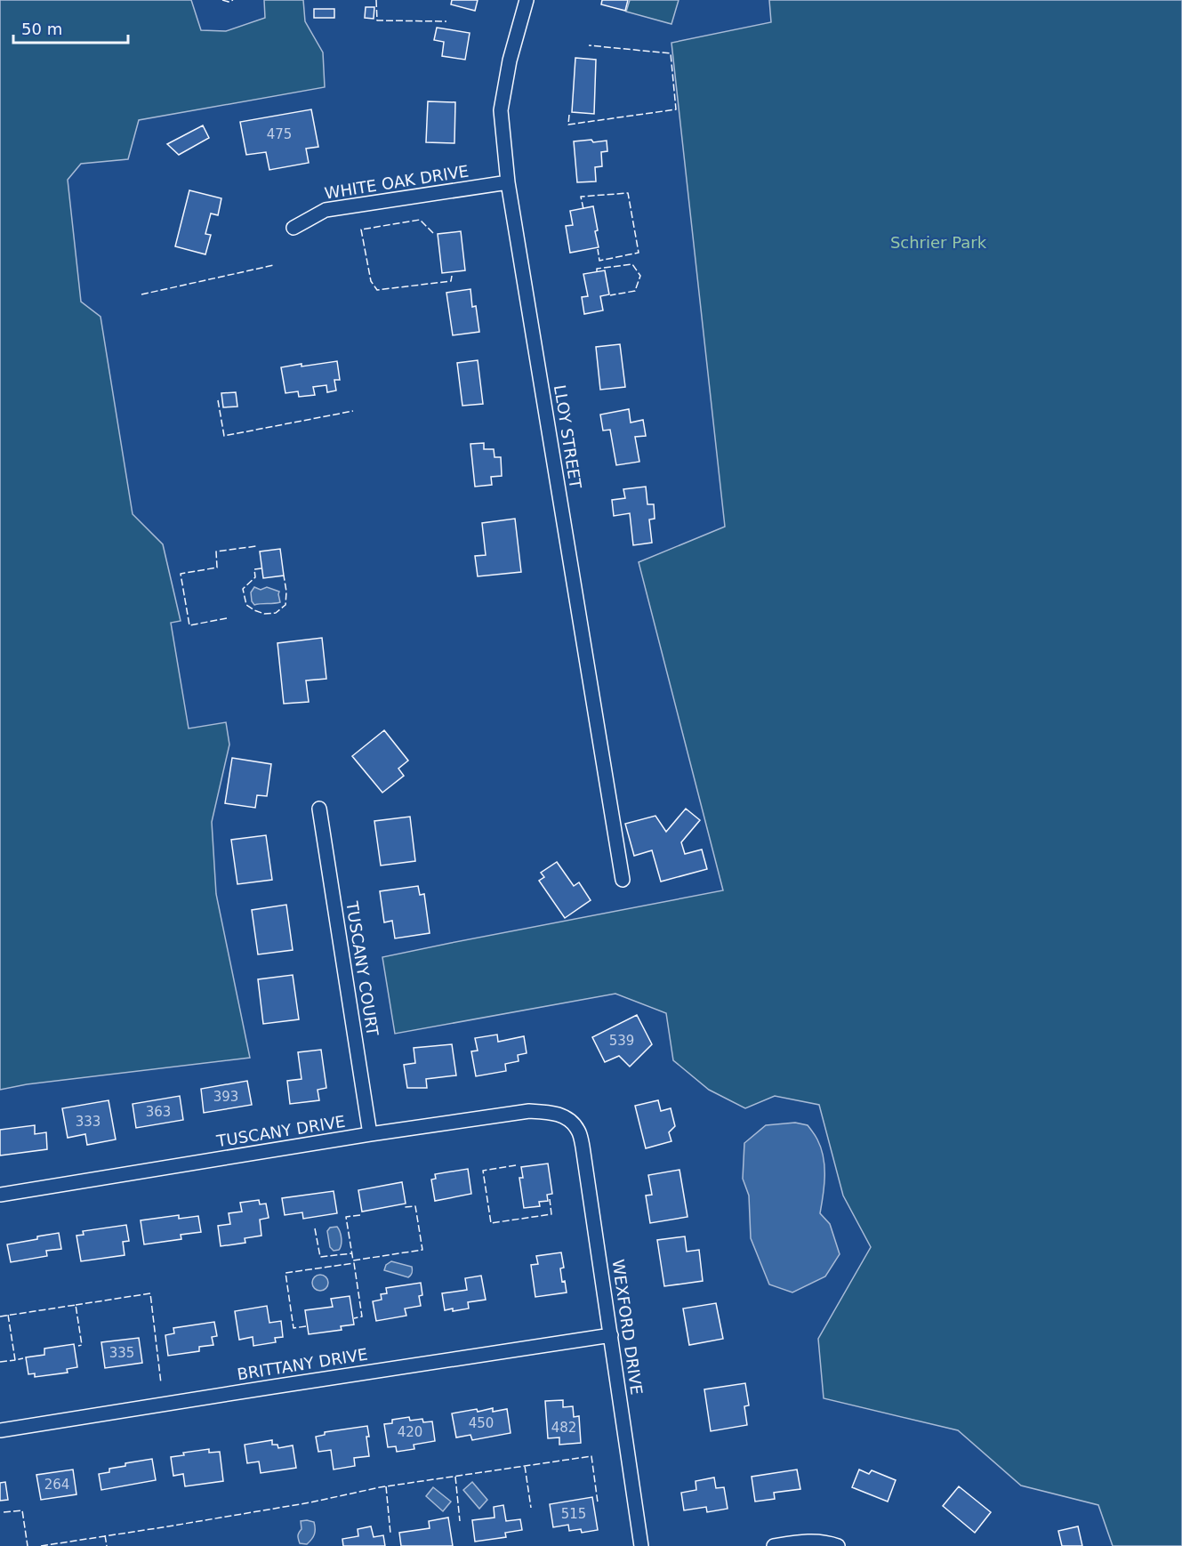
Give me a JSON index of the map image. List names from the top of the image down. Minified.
{"streets":{"street":["WHITE OAK DRIVE","LLOY STREET","TUSCANY COURT","TUSCANY DRIVE","WEXFORD DRIVE","BRITTANY DRIVE"]},"crossings":[["WHITE OAK DRIVE","LLOY STREET"],["TUSCANY COURT","TUSCANY DRIVE"],["TUSCANY DRIVE","WEXFORD DRIVE"],["WEXFORD DRIVE","BRITTANY DRIVE"]],"parks":["Schrier Park"],"house_numbers":["475","539","393","363","333","335","450","482","420","264","515"],"scale_bar":"50 m"}
